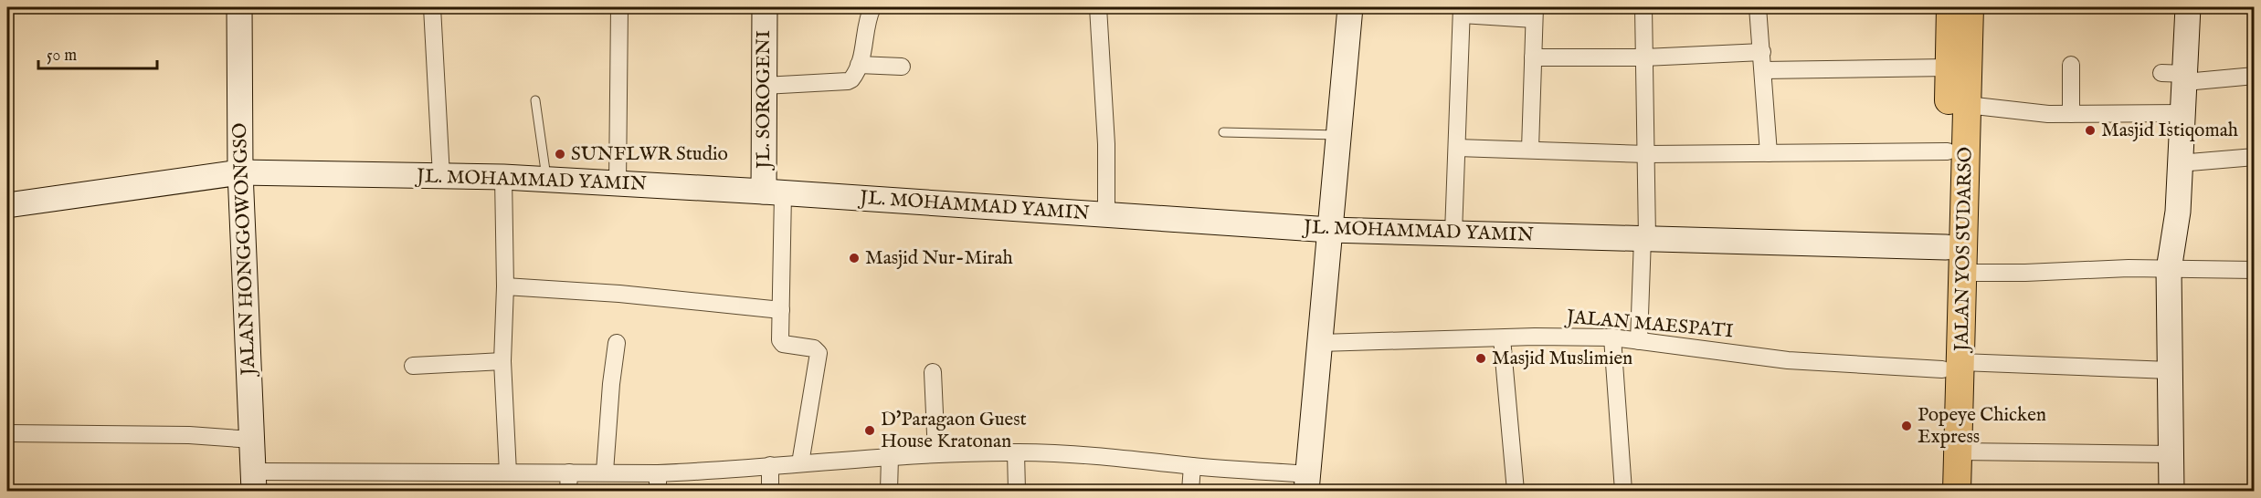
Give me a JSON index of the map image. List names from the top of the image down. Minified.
{"streets":{"main road":["JL. SOROGENI","JL. MOHAMMAD YAMIN","JALAN HONGGOWONGSO","JALAN YOS SUDARSO"],"street":["JALAN MAESPATI"]},"crossings":[["JL. SOROGENI","JL. MOHAMMAD YAMIN"],["JL. MOHAMMAD YAMIN","JALAN HONGGOWONGSO"],["JL. MOHAMMAD YAMIN","JALAN YOS SUDARSO"],["JALAN YOS SUDARSO","JALAN MAESPATI"]],"places":["Masjid Istiqomah","SUNFLWR Studio","Masjid Nur-Mirah","Masjid Muslimien","Popeye Chicken Express","D'Paragaon Guest House Kratonan"],"scale_bar":"50 m"}
